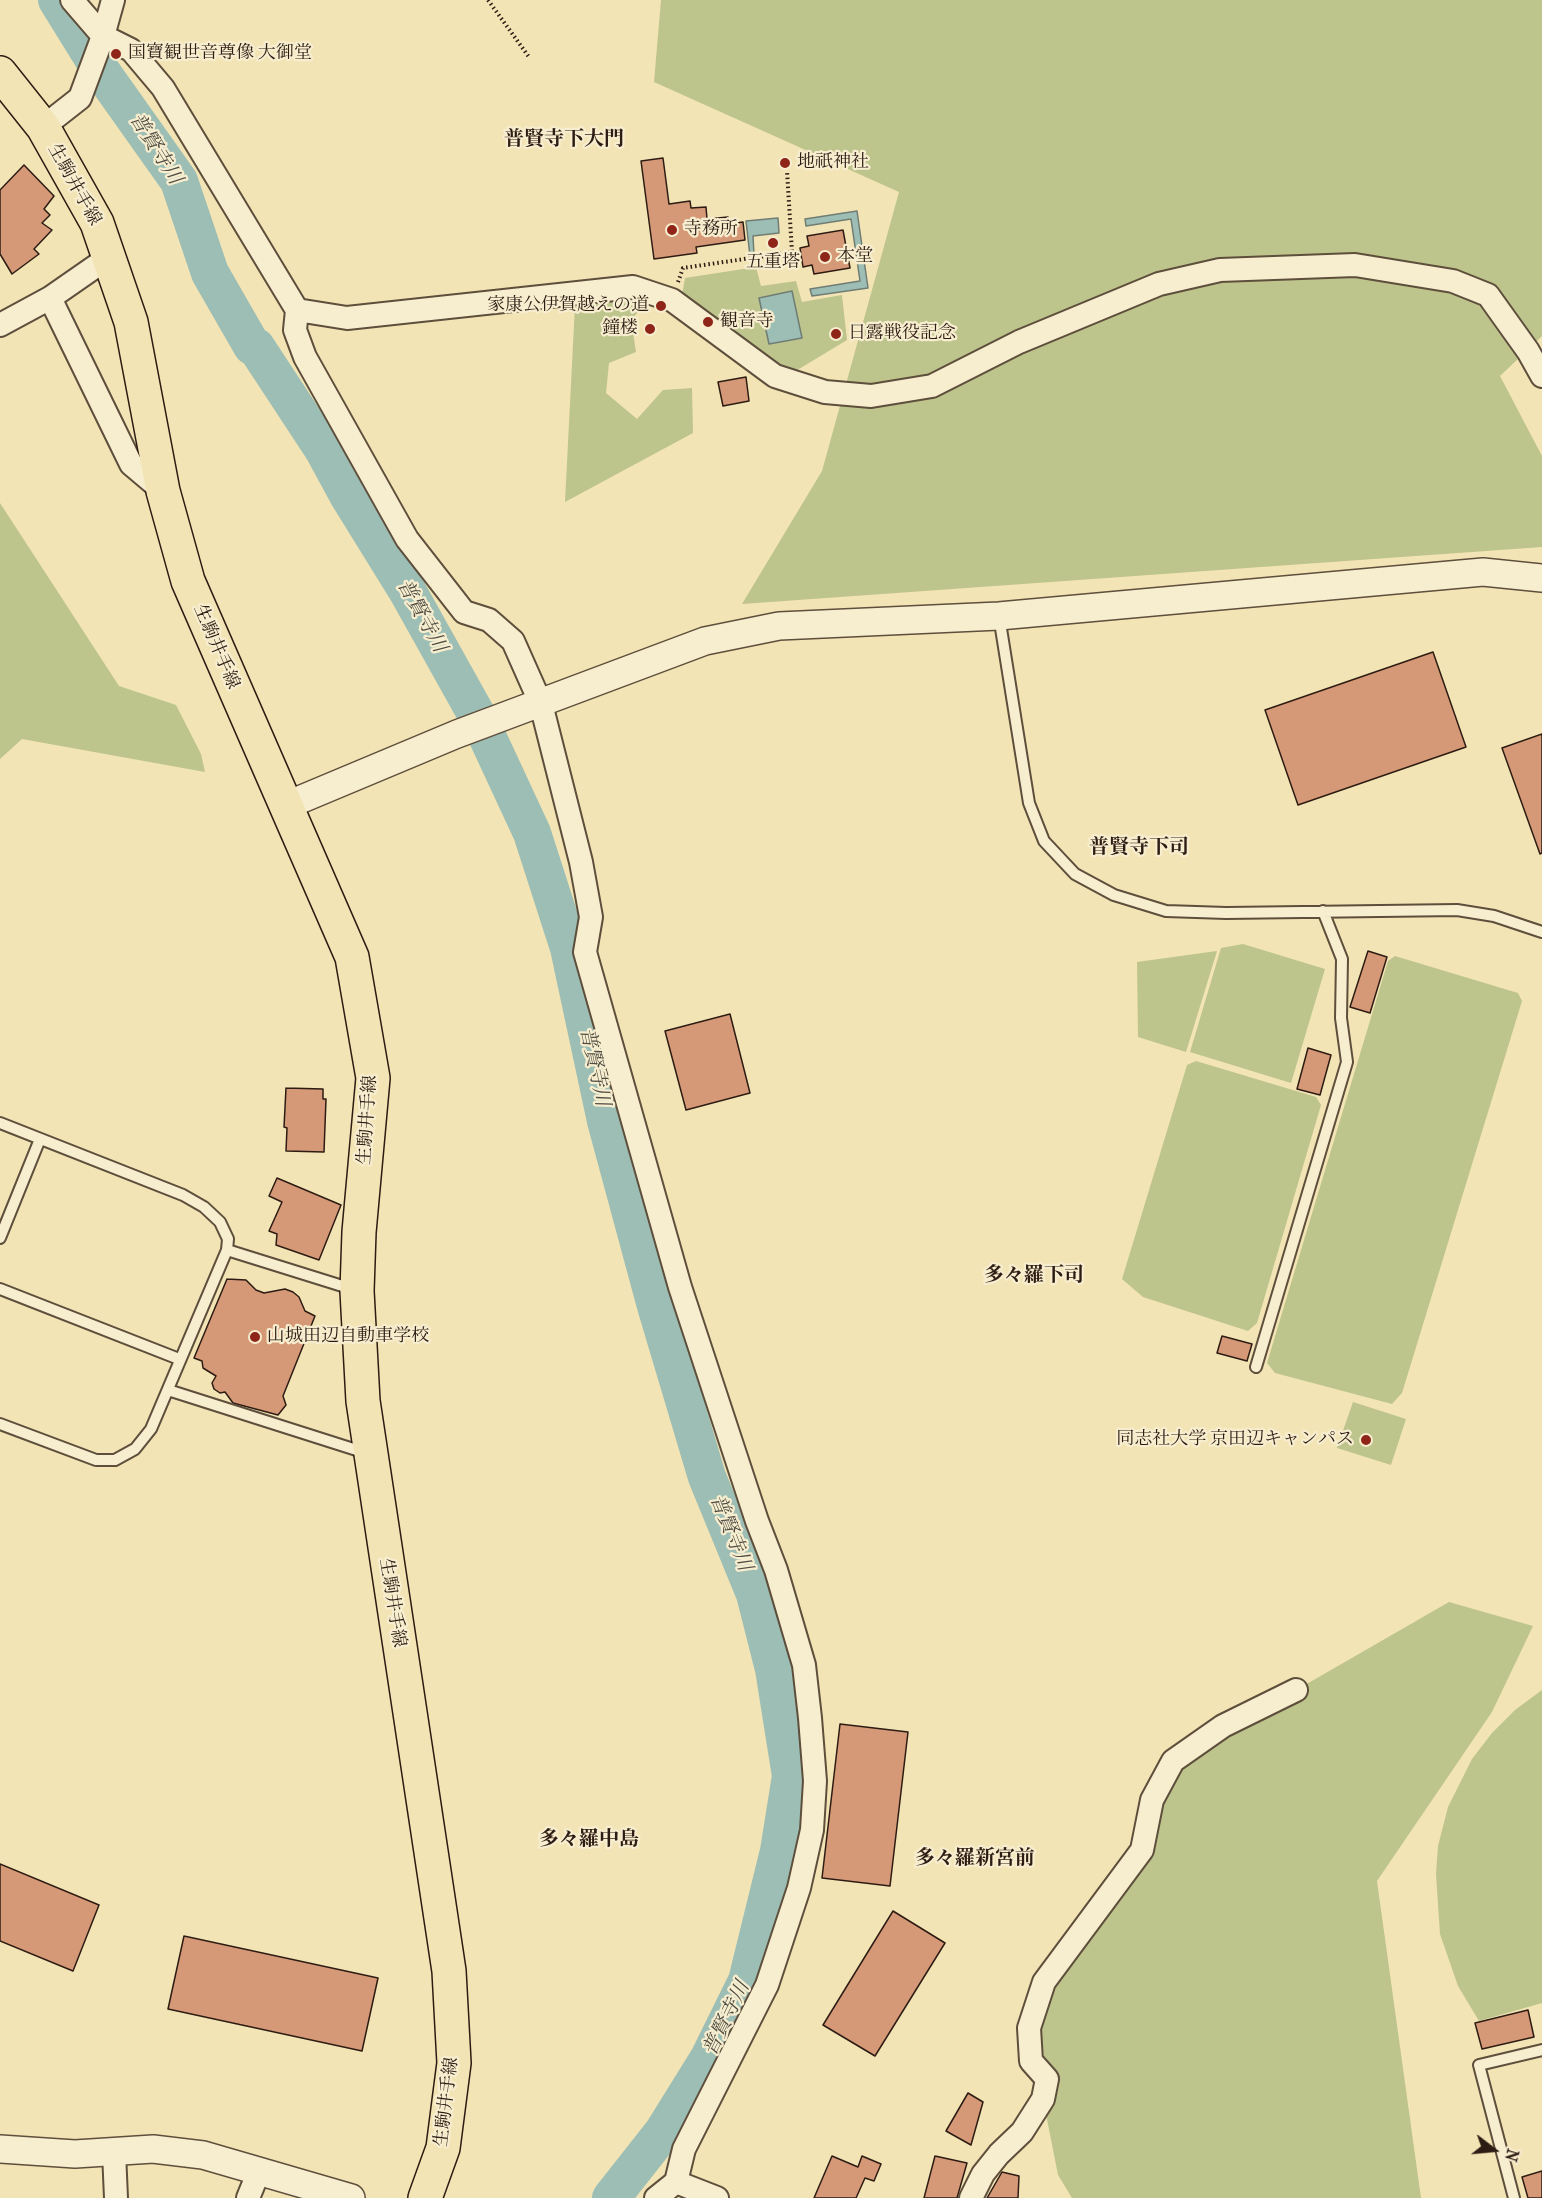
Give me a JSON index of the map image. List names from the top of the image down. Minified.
{"streets":{"main road":["生駒井手線"]},"districts":["普賢寺下大門","普賢寺下司","多々羅下司","多々羅中島","多々羅新宮前"],"water":["普賢寺川"],"places":["国寶観世音尊像 大御堂","地祇神社","寺務所","五重塔","本堂","家康公伊賀越えの道","観音寺","鐘楼","日露戦役記念","山城田辺自動車学校","同志社大学 京田辺キャンパス"],"north":"right"}
